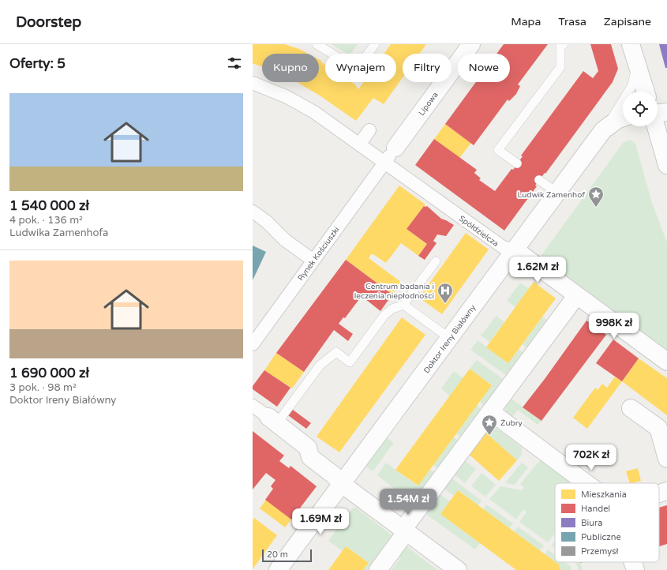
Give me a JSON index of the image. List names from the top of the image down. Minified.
{"streets":{"street":["Lipowa","Spółdzielcza","Rynek Kościuszki","Doktor Ireny Białówny"]},"crossings":[["Lipowa","Rynek Kościuszki"],["Spółdzielcza","Rynek Kościuszki"],["Spółdzielcza","Doktor Ireny Białówny"]],"places":{"place":["Ludwik Zamenhof","Żubry"],"hospital":["Centrum badania i leczenia niepłodności"]},"legend":["Mieszkania","Handel","Biura","Publiczne","Przemysł"],"scale_bar":"20 m","page":{"header":"Doorstep","nav":["Mapa","Trasa","Zapisane"],"heading":"Oferty: 5","chip":["Kupno","Wynajem","Filtry","Nowe"],"list":[{"name":"1 540 000 zł","note":"4 pok. · 136 m² · Ludwika Zamenhofa"},{"name":"1 690 000 zł","note":"3 pok. · 98 m² · Doktor Ireny Białówny"}],"price":["1.62M zł","998K zł","702K zł","1.54M zł","1.69M zł"],"scale":"20 m"}}
